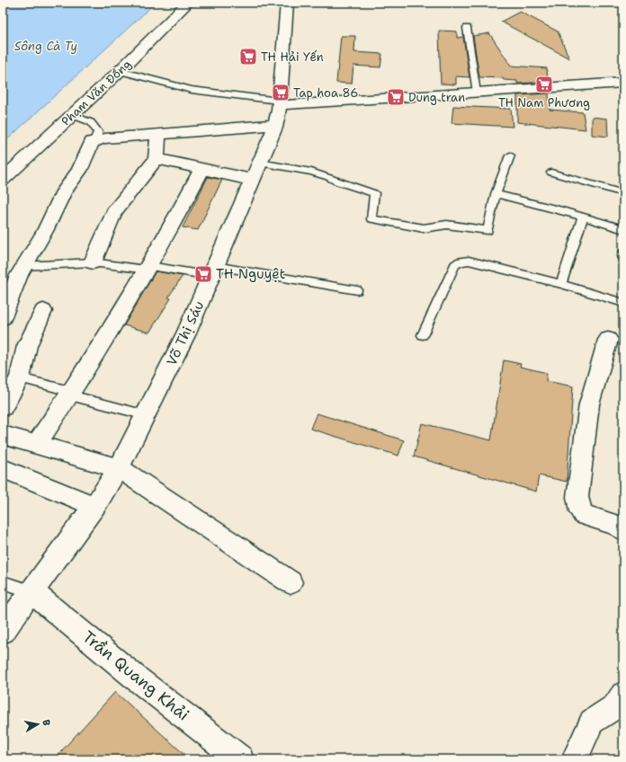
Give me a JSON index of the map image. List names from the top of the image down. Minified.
{"streets":{"street":["Phạm Văn Đồng","Võ Thị Sáu","Trần Quang Khải"]},"crossings":[["Võ Thị Sáu","Trần Quang Khải"]],"water":["Sông Cà Ty"],"places":{"supermarket":["TH Hải Yến","TH Nam Phương","Tap hoa 86","Dung tran","TH Nguyệt"]},"north":"right"}
